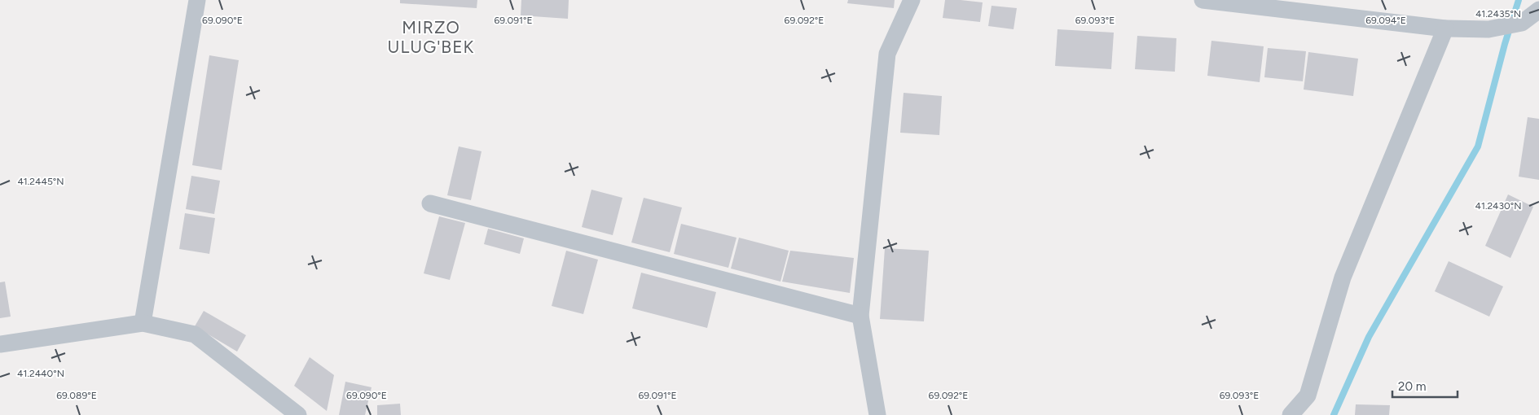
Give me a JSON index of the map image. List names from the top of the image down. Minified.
{"districts":["MIRZO ULUG'BEK"],"scale_bar":"20 m","coordinates":["41.2435°N","69.090°E","69.091°E","69.092°E","69.093°E","69.094°E","41.2445°N","41.2430°N","41.2440°N","69.089°E"]}
